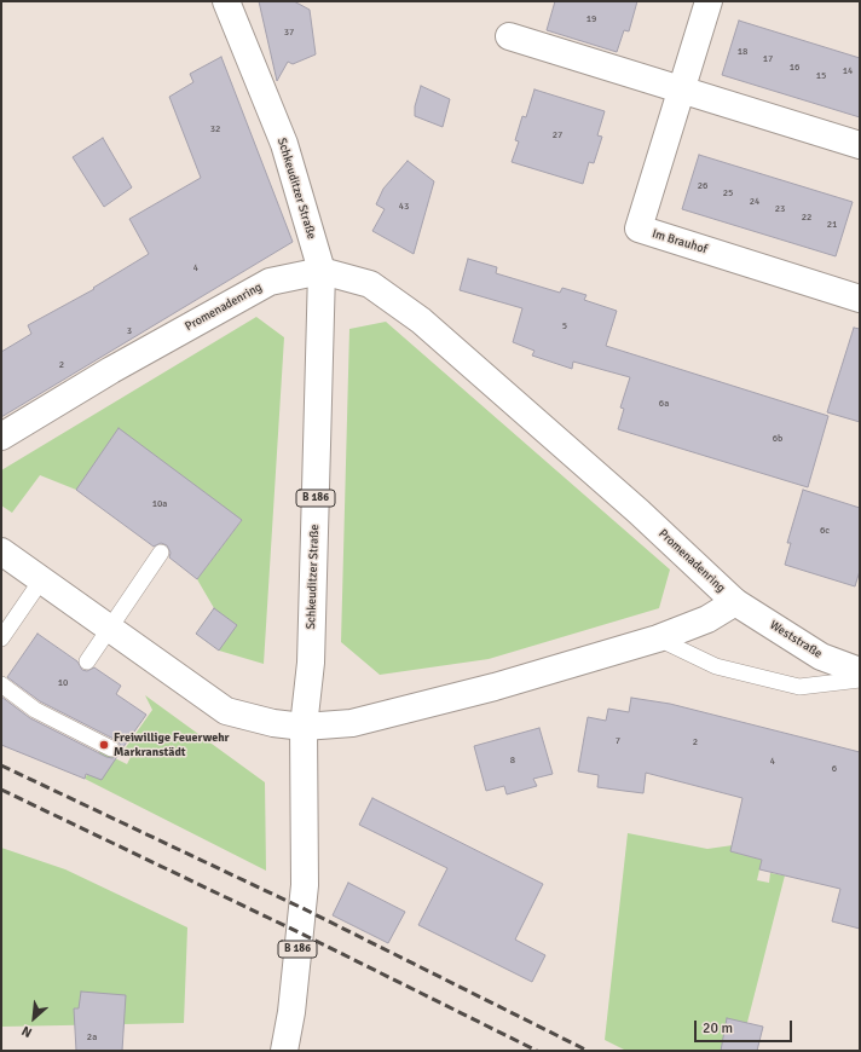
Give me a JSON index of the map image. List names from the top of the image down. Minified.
{"streets":{"street":["Schkeuditzer Straße","Im Brauhof","Promenadenring","B 186","Weststraße"]},"crossings":[["Schkeuditzer Straße","Promenadenring"],["Promenadenring","Weststraße"]],"places":["Freiwillige Feuerwehr Markranstädt"],"house_numbers":["19","37","18","17","16","14","15","32","27","26","25","24","43","23","22","21","4","5","3","2","6a","6b","10a","6c","10","7","2","8","4","6","2a"],"scale_bar":"20 m","north":"bottom left"}
